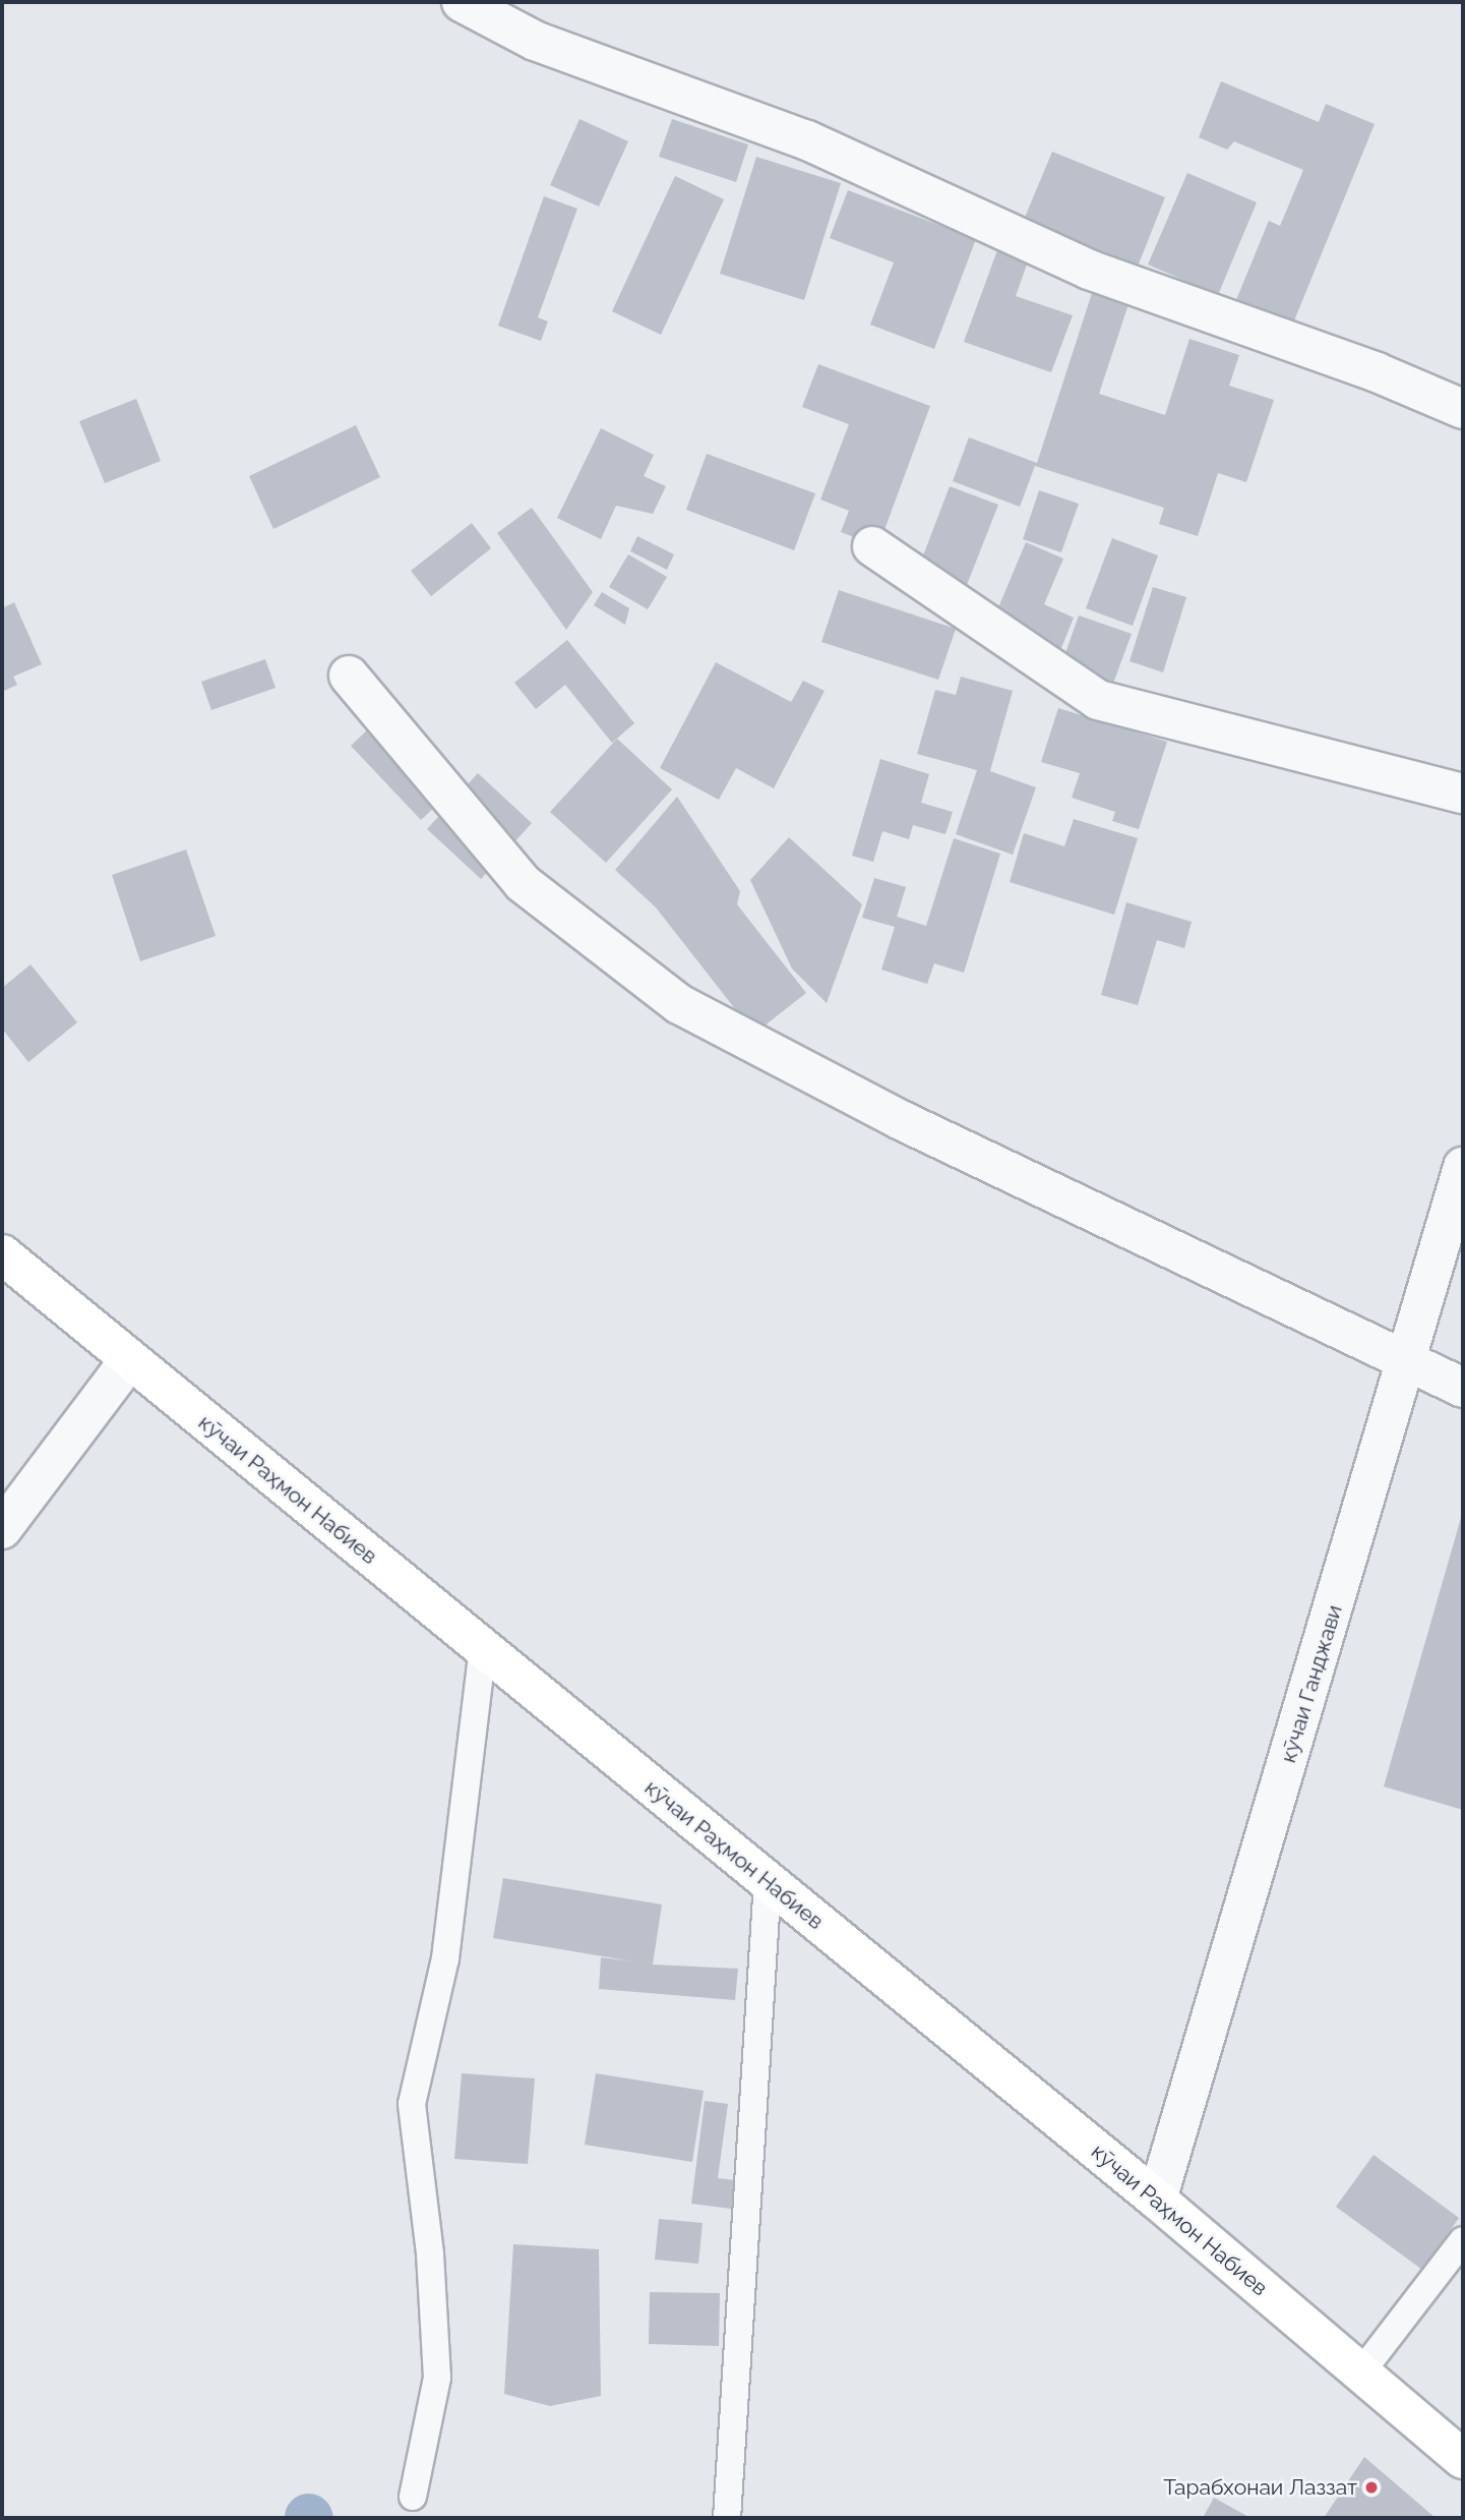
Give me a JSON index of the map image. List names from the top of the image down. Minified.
{"streets":{"street":["кӯчаи Раҳмон Набиев","кӯчаи Ганджави"]},"crossings":[["кӯчаи Раҳмон Набиев","кӯчаи Ганджави"]],"places":["Тарабхонаи Лаззат"]}
